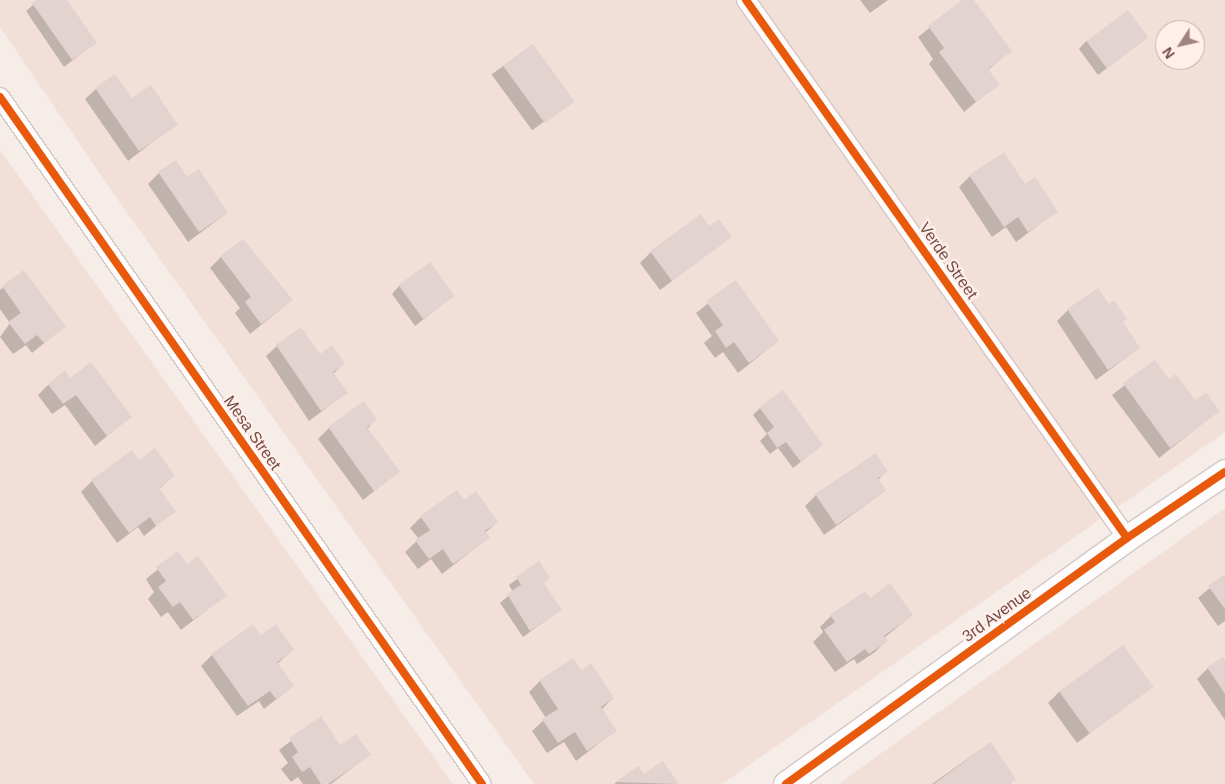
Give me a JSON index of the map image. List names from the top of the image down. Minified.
{"streets":{"street":["Verde Street","Mesa Street","3rd Avenue"]},"crossings":[["Verde Street","3rd Avenue"]],"north":"bottom left"}
